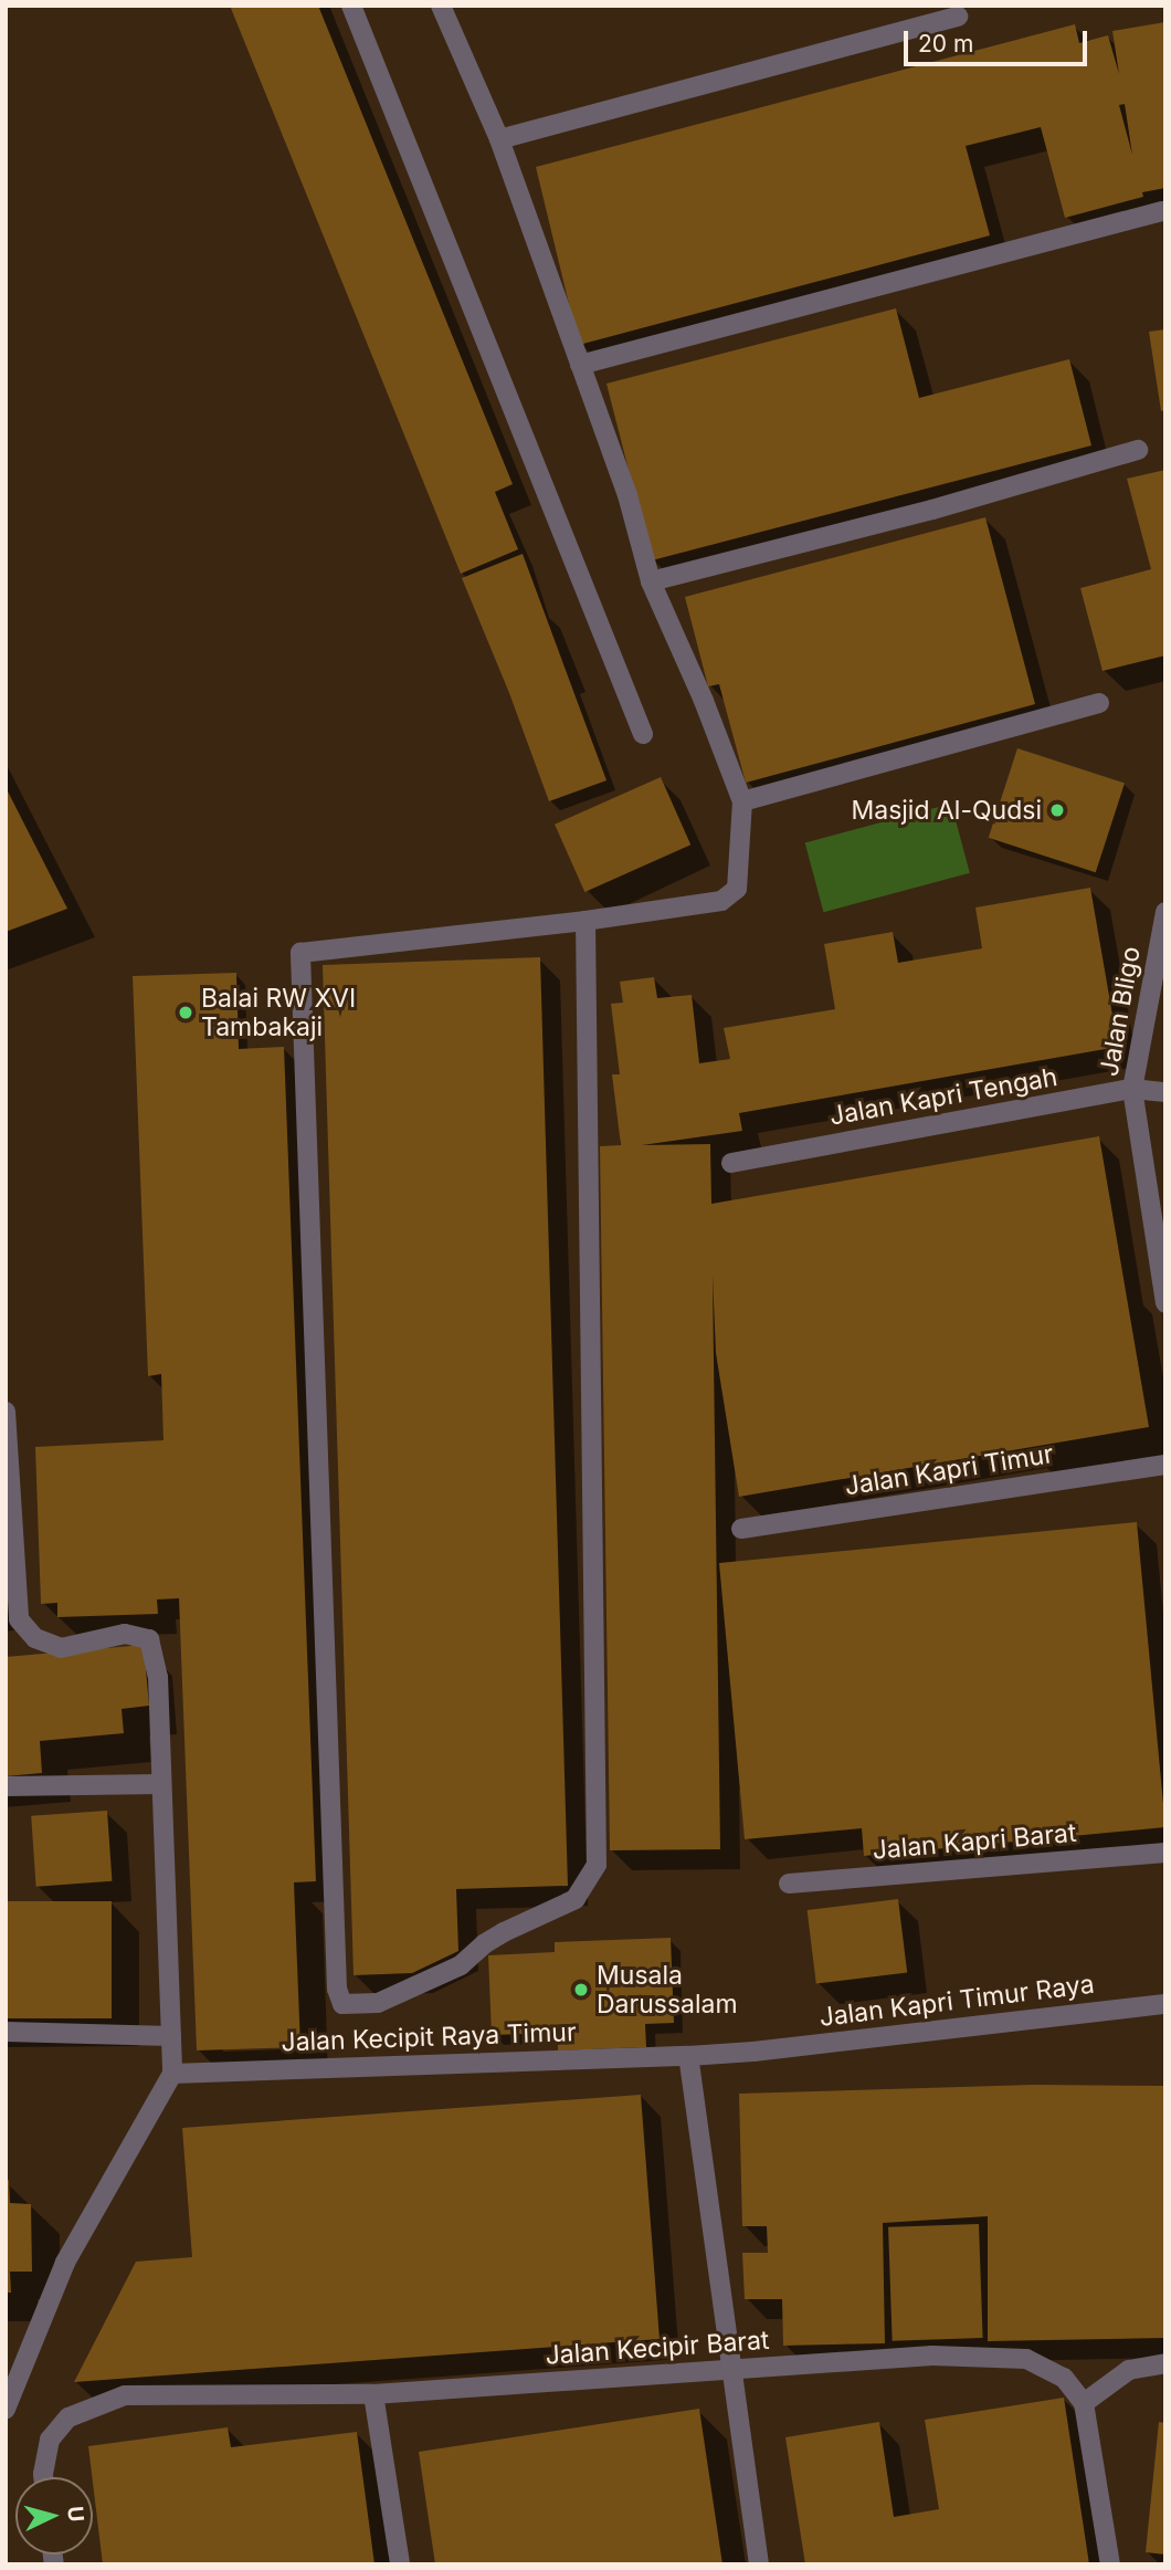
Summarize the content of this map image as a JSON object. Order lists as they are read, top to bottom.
{
  "streets": {
    "street": [
      "Jalan Bligo",
      "Jalan Kapri Tengah",
      "Jalan Kapri Timur",
      "Jalan Kapri Barat",
      "Jalan Kapri Timur Raya",
      "Jalan Kecipit Raya Timur",
      "Jalan Kecipir Barat"
    ]
  },
  "crossings": [
    ["Jalan Bligo", "Jalan Kapri Tengah"],
    ["Jalan Kapri Timur Raya", "Jalan Kecipit Raya Timur"]
  ],
  "places": ["Masjid Al-Qudsi", "Balai RW XVI Tambakaji", "Musala Darussalam"],
  "scale_bar": "20 m",
  "north": "right"
}
